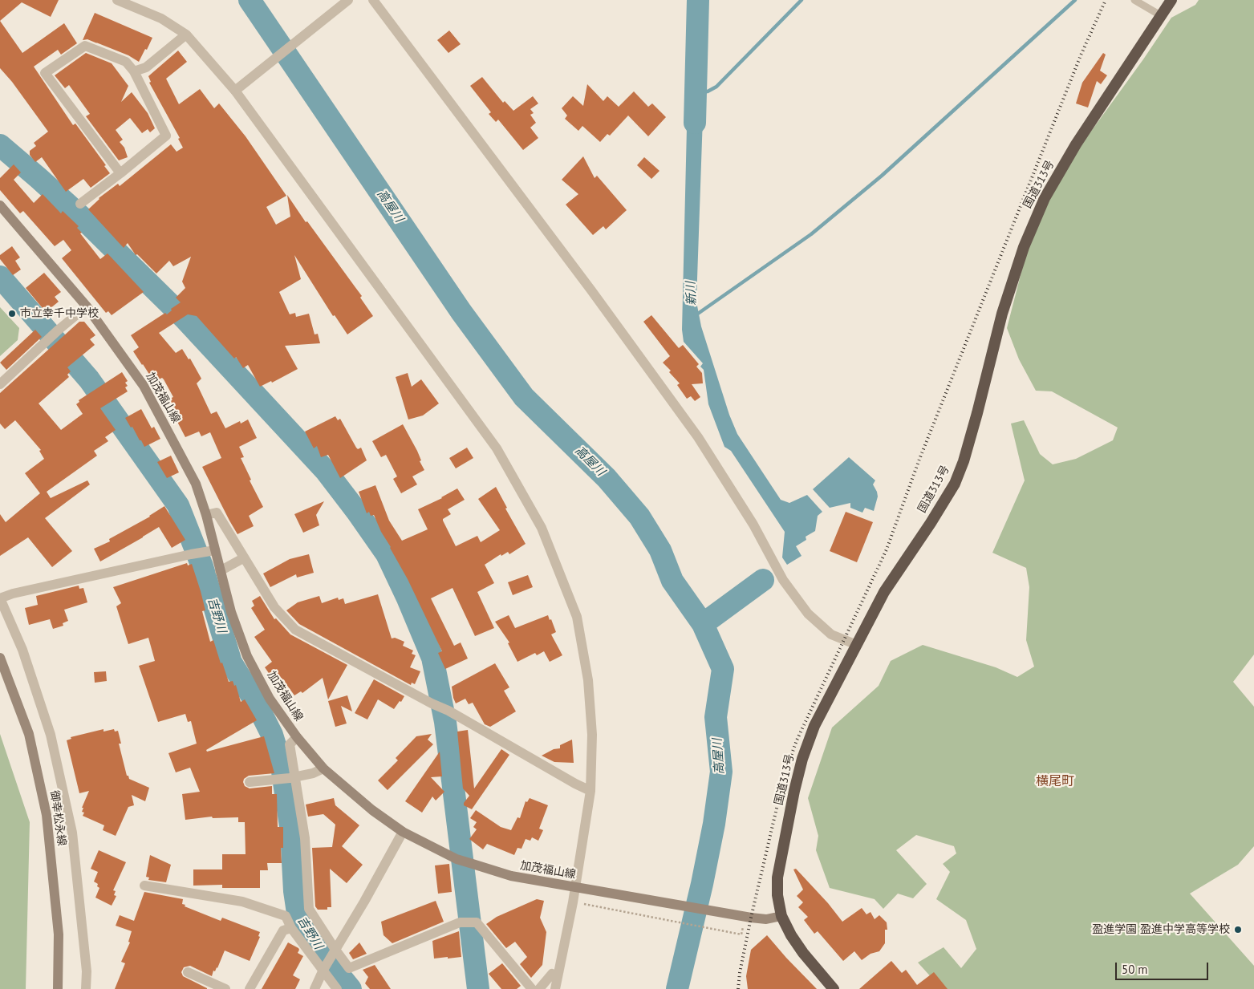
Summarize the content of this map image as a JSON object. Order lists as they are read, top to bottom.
{
  "streets": {
    "highway": ["国道313号"],
    "main road": ["加茂福山線", "御幸松永線"]
  },
  "crossings": [
    ["国道313号", "加茂福山線"]
  ],
  "districts": ["横尾町"],
  "water": ["高屋川", "新川", "吉野川"],
  "places": ["市立幸千中学校", "盈進学園 盈進中学高等学校"],
  "scale_bar": "50 m"
}
